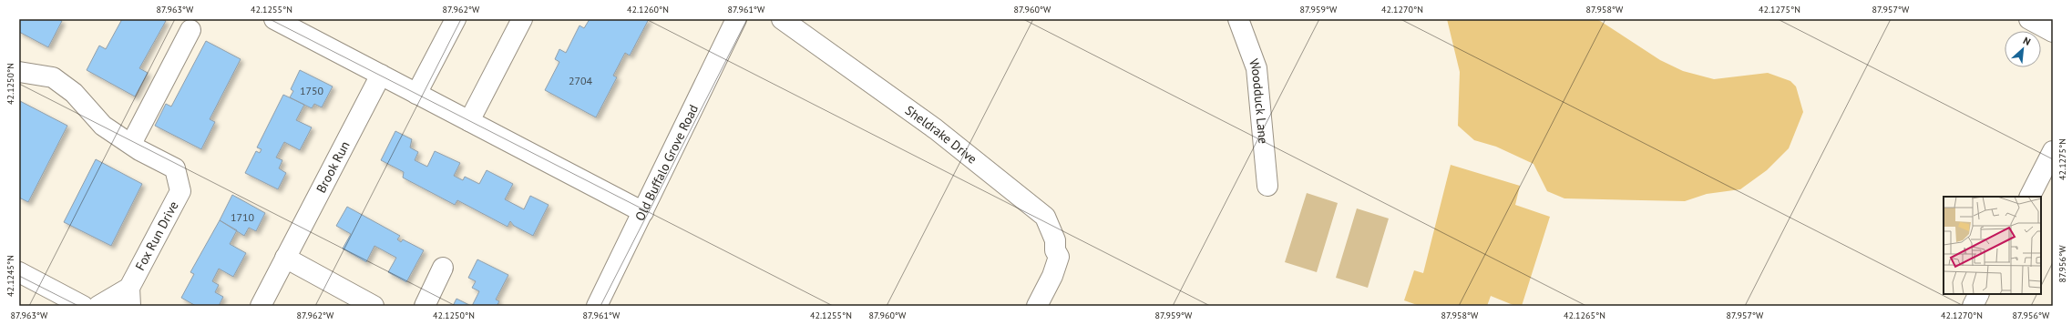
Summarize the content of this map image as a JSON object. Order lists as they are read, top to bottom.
{
  "streets": {
    "street": [
      "Woodduck Lane",
      "Sheldrake Drive",
      "Old Buffalo Grove Road",
      "Brook Run",
      "Fox Run Drive"
    ]
  },
  "house_numbers": ["2704", "1750", "1710"],
  "north": "top right",
  "coordinates": [
    "87.963°W",
    "42.1255°N",
    "87.962°W",
    "42.1260°N",
    "87.961°W",
    "87.960°W",
    "87.959°W",
    "42.1270°N",
    "87.958°W",
    "42.1275°N",
    "87.957°W",
    "42.1250°N",
    "87.956°W",
    "42.1245°N",
    "42.1265°N"
  ]
}
